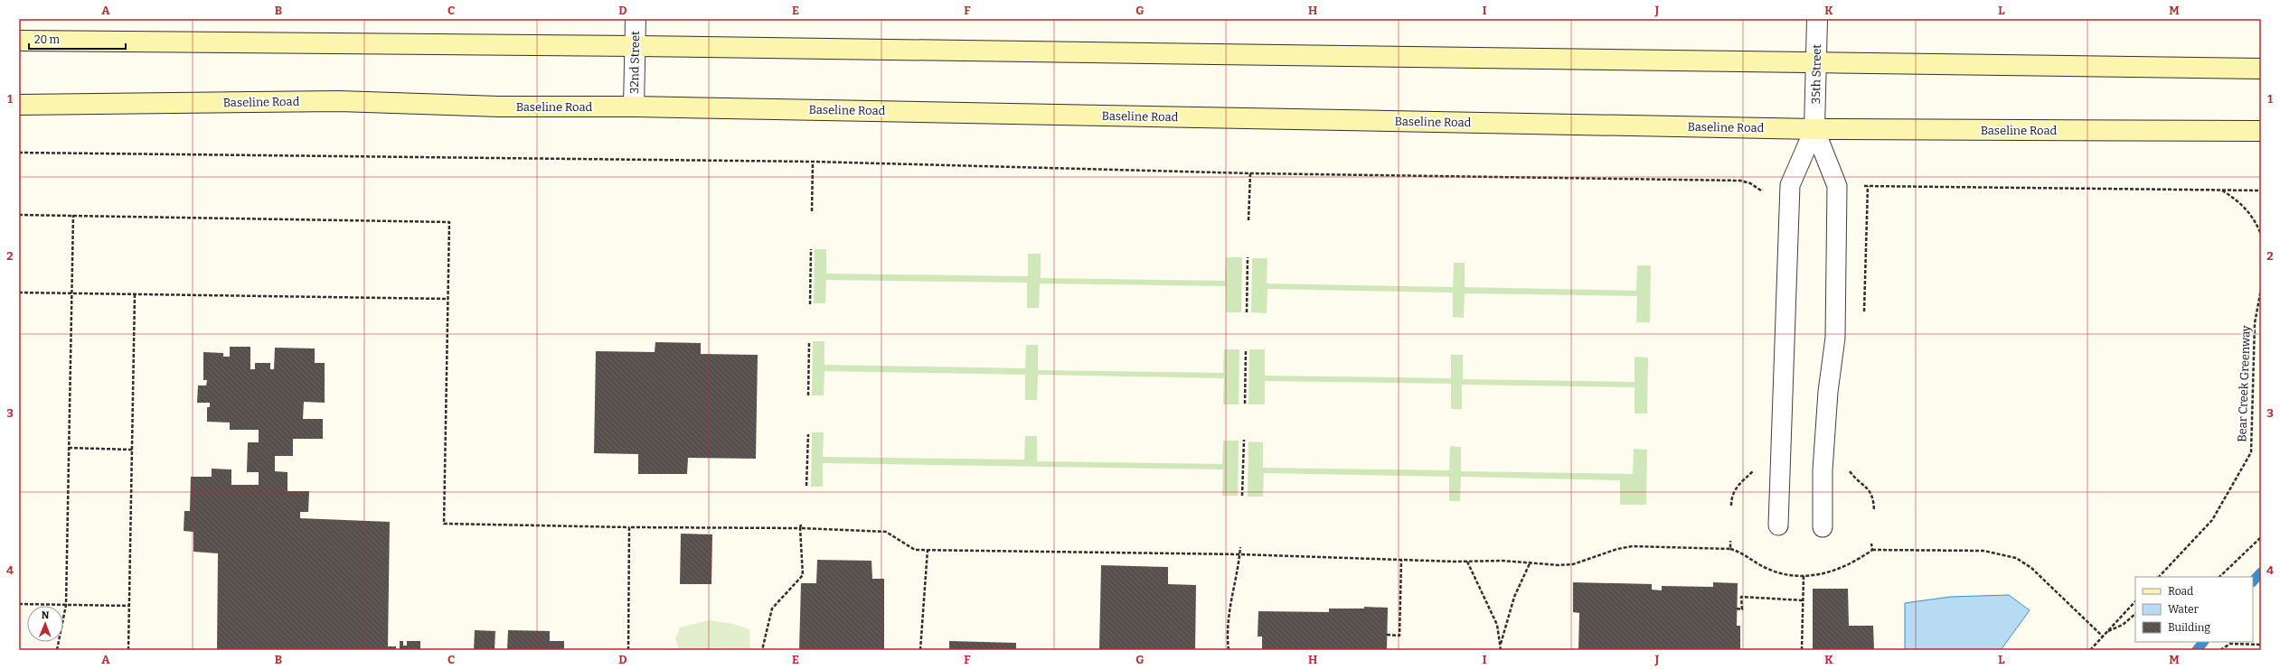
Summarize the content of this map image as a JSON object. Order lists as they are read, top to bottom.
{
  "streets": {
    "main road": ["Baseline Road"],
    "street": ["32nd Street", "35th Street"],
    "path": ["Bear Creek Greenway"]
  },
  "crossings": [
    ["32nd Street", "Baseline Road"],
    ["35th Street", "Baseline Road"]
  ],
  "legend": ["Road", "Water", "Building"],
  "scale_bar": "20 m",
  "north": "top",
  "grid": {
    "columns": [
      "A",
      "B",
      "C",
      "D",
      "E",
      "F",
      "G",
      "H",
      "I",
      "J",
      "K",
      "L",
      "M"
    ],
    "rows": [
      "1",
      "2",
      "3",
      "4"
    ]
  }
}
